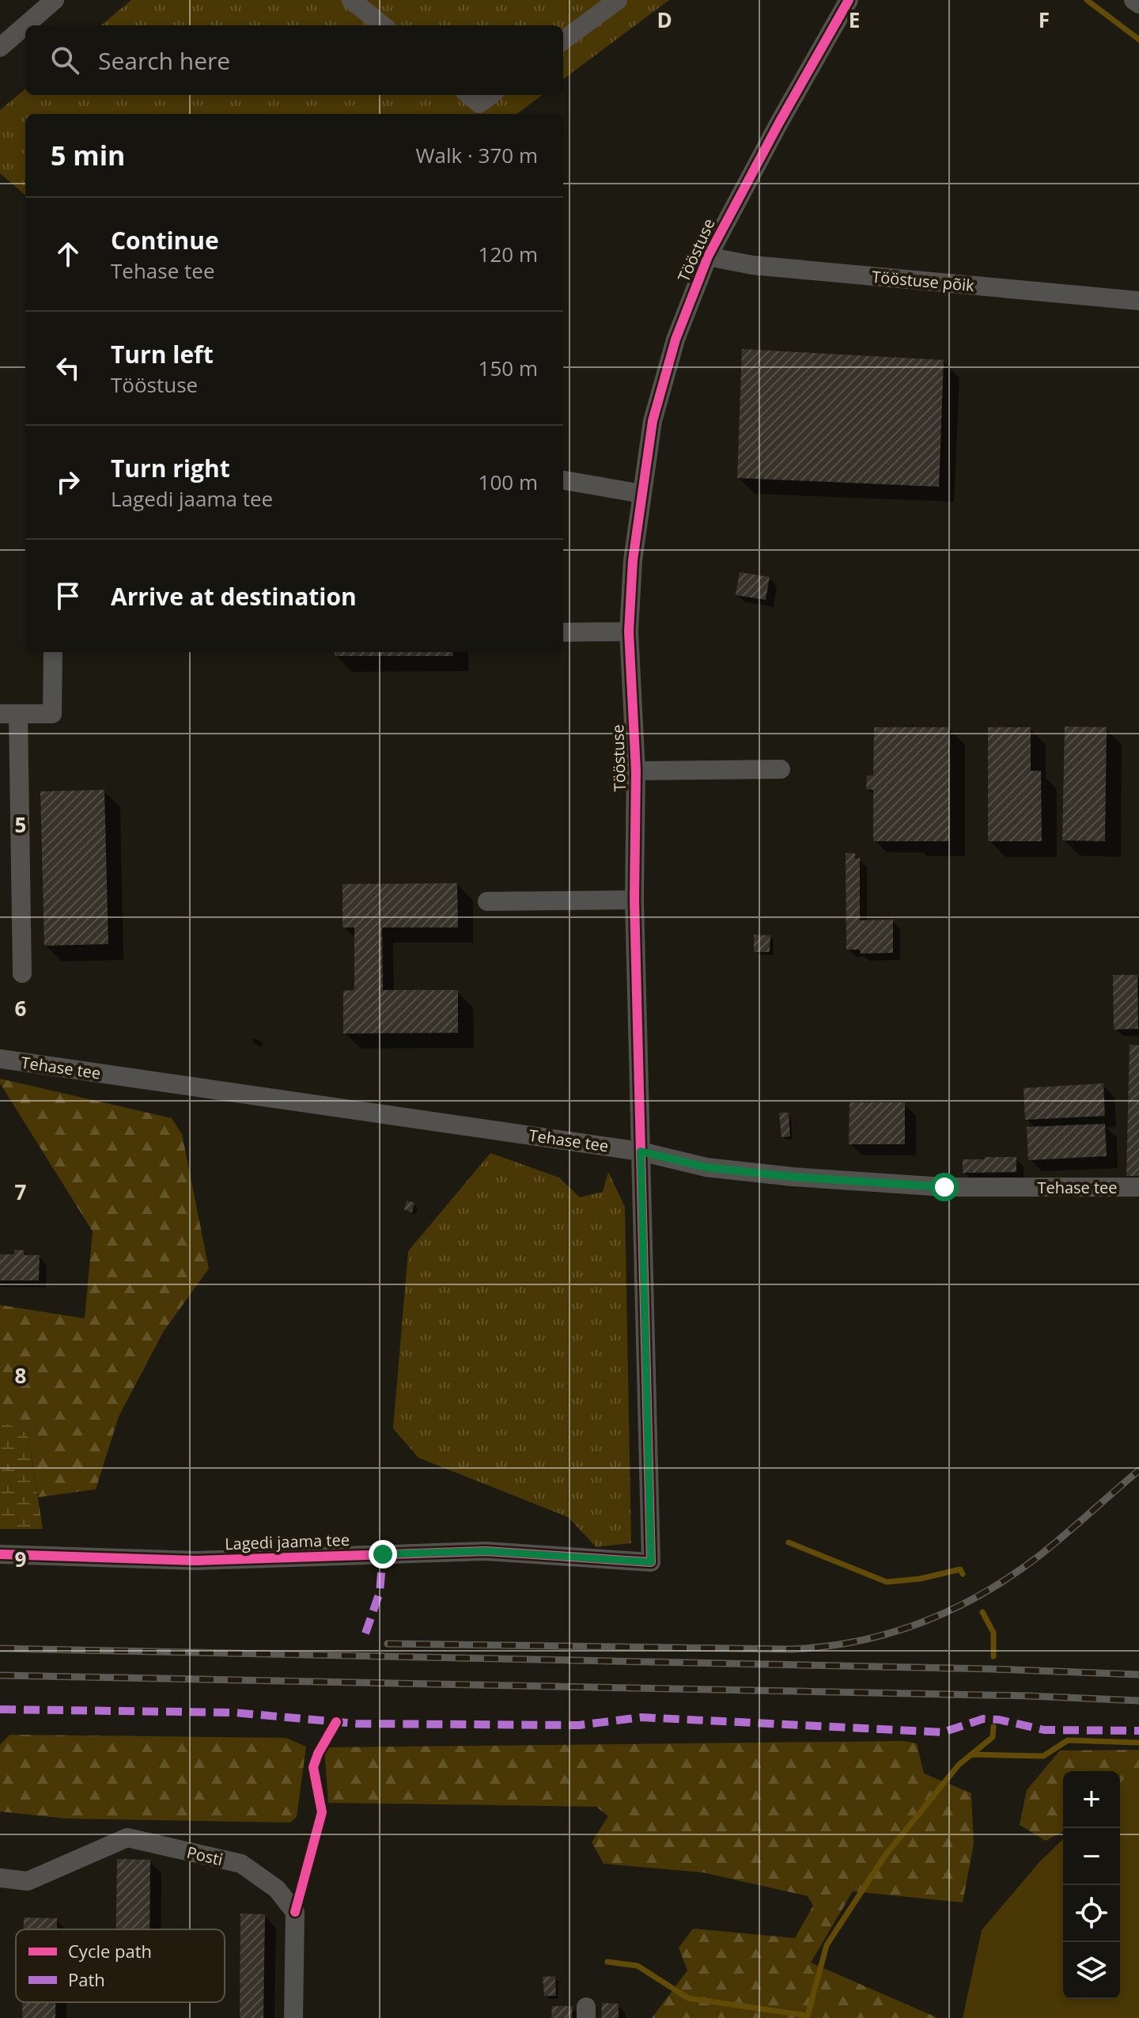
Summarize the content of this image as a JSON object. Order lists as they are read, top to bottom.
{
  "streets": {
    "street": [
      "Tööstuse",
      "Tööstuse põik",
      "Tehase tee",
      "Lagedi jaama tee",
      "Posti"
    ]
  },
  "crossings": [
    ["Tööstuse", "Tööstuse põik"],
    ["Tööstuse", "Tehase tee"],
    ["Tööstuse", "Lagedi jaama tee"]
  ],
  "legend": ["Cycle path", "Path"],
  "page": {
    "search": "Search here",
    "heading": ["5 min", "Walk · 370 m"],
    "list": [
      ["Continue", "Tehase tee", "120 m"],
      ["Turn left", "Tööstuse", "150 m"],
      ["Turn right", "Lagedi jaama tee", "100 m"],
      "Arrive at destination"
    ],
    "map_buttons": ["+", "−"]
  },
  "grid": {
    "columns": ["D", "E", "F"],
    "rows": [
      "5",
      "6",
      "7",
      "8",
      "9"
    ]
  }
}
